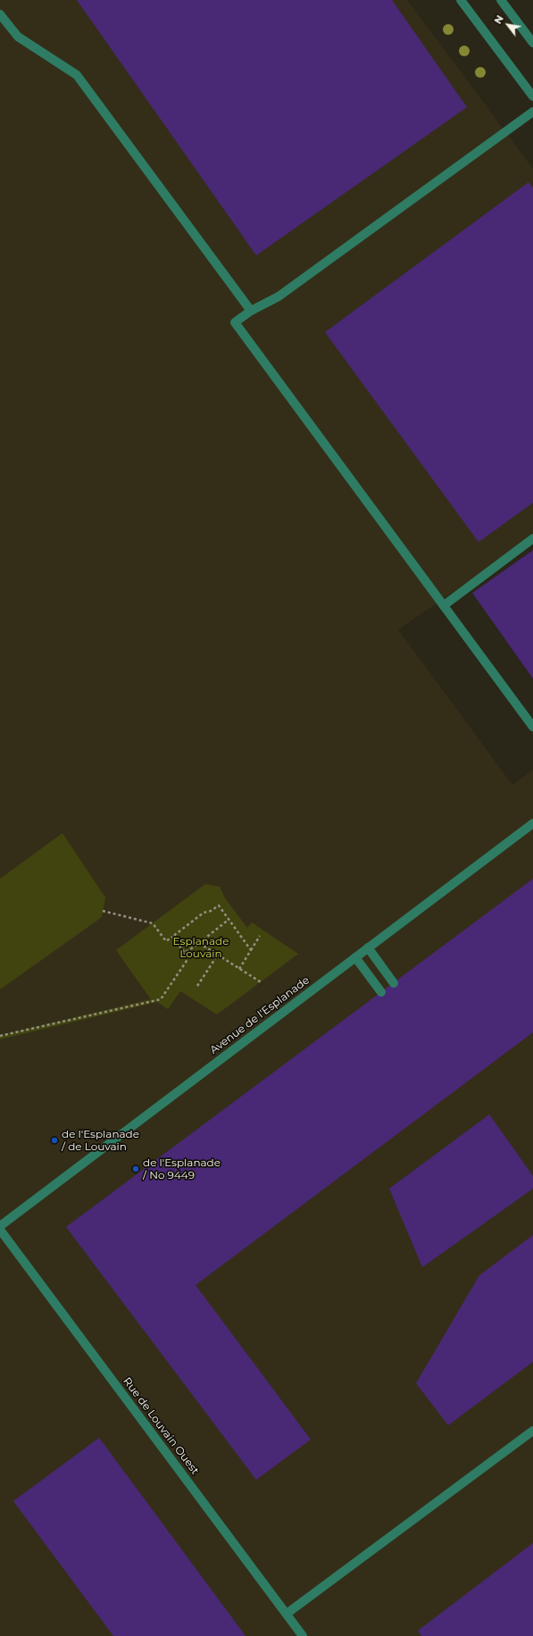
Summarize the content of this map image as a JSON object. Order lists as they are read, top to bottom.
{
  "streets": {
    "street": ["Avenue de l'Esplanade", "Rue de Louvain Ouest"]
  },
  "parks": ["Esplanade Louvain"],
  "places": ["de l'Esplanade / de Louvain", "de l'Esplanade / No 9449"],
  "north": "top left"
}
